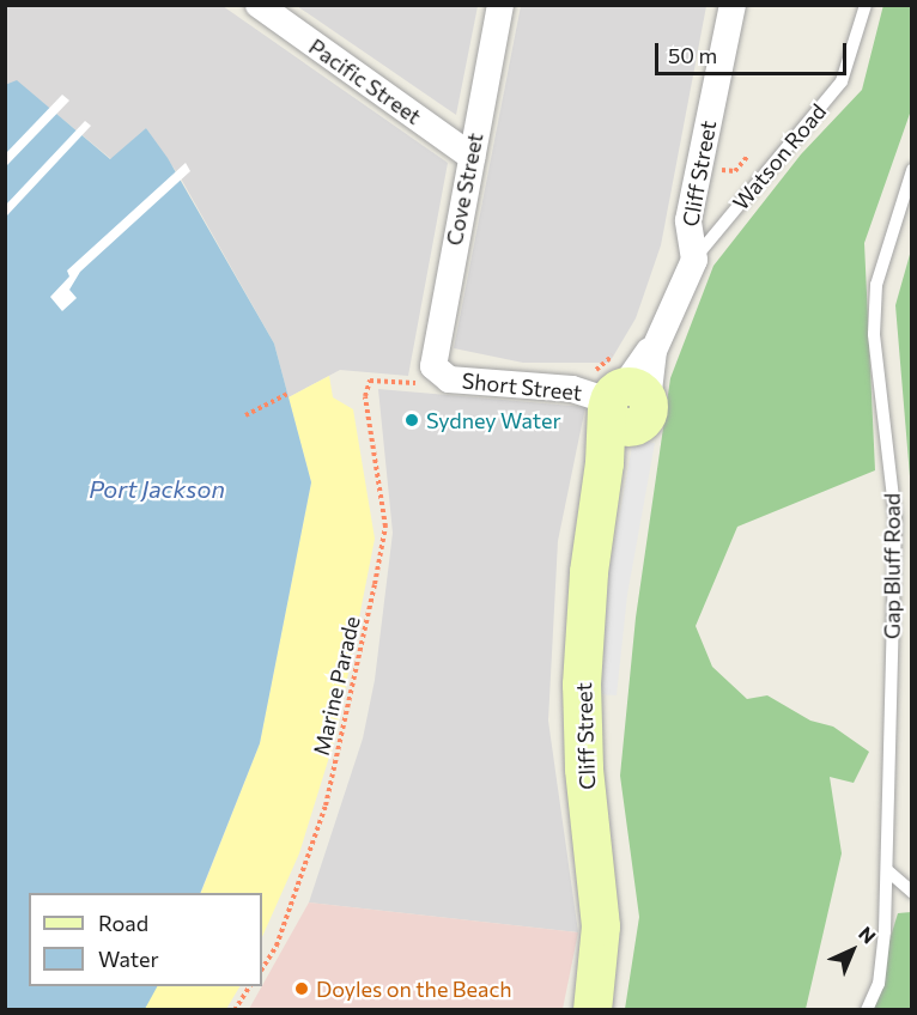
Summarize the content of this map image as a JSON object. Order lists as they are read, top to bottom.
{
  "streets": {
    "street": [
      "Pacific Street",
      "Cliff Street",
      "Cove Street",
      "Short Street"
    ],
    "lane": ["Watson Road", "Gap Bluff Road"],
    "path": ["Marine Parade"]
  },
  "crossings": [
    ["Pacific Street", "Cove Street"],
    ["Watson Road", "Cliff Street"],
    ["Cliff Street", "Short Street"],
    ["Cove Street", "Short Street"]
  ],
  "water": ["Port Jackson"],
  "places": ["Sydney Water", "Doyles on the Beach"],
  "legend": ["Road", "Water"],
  "scale_bar": "50 m",
  "north": "top right"
}
